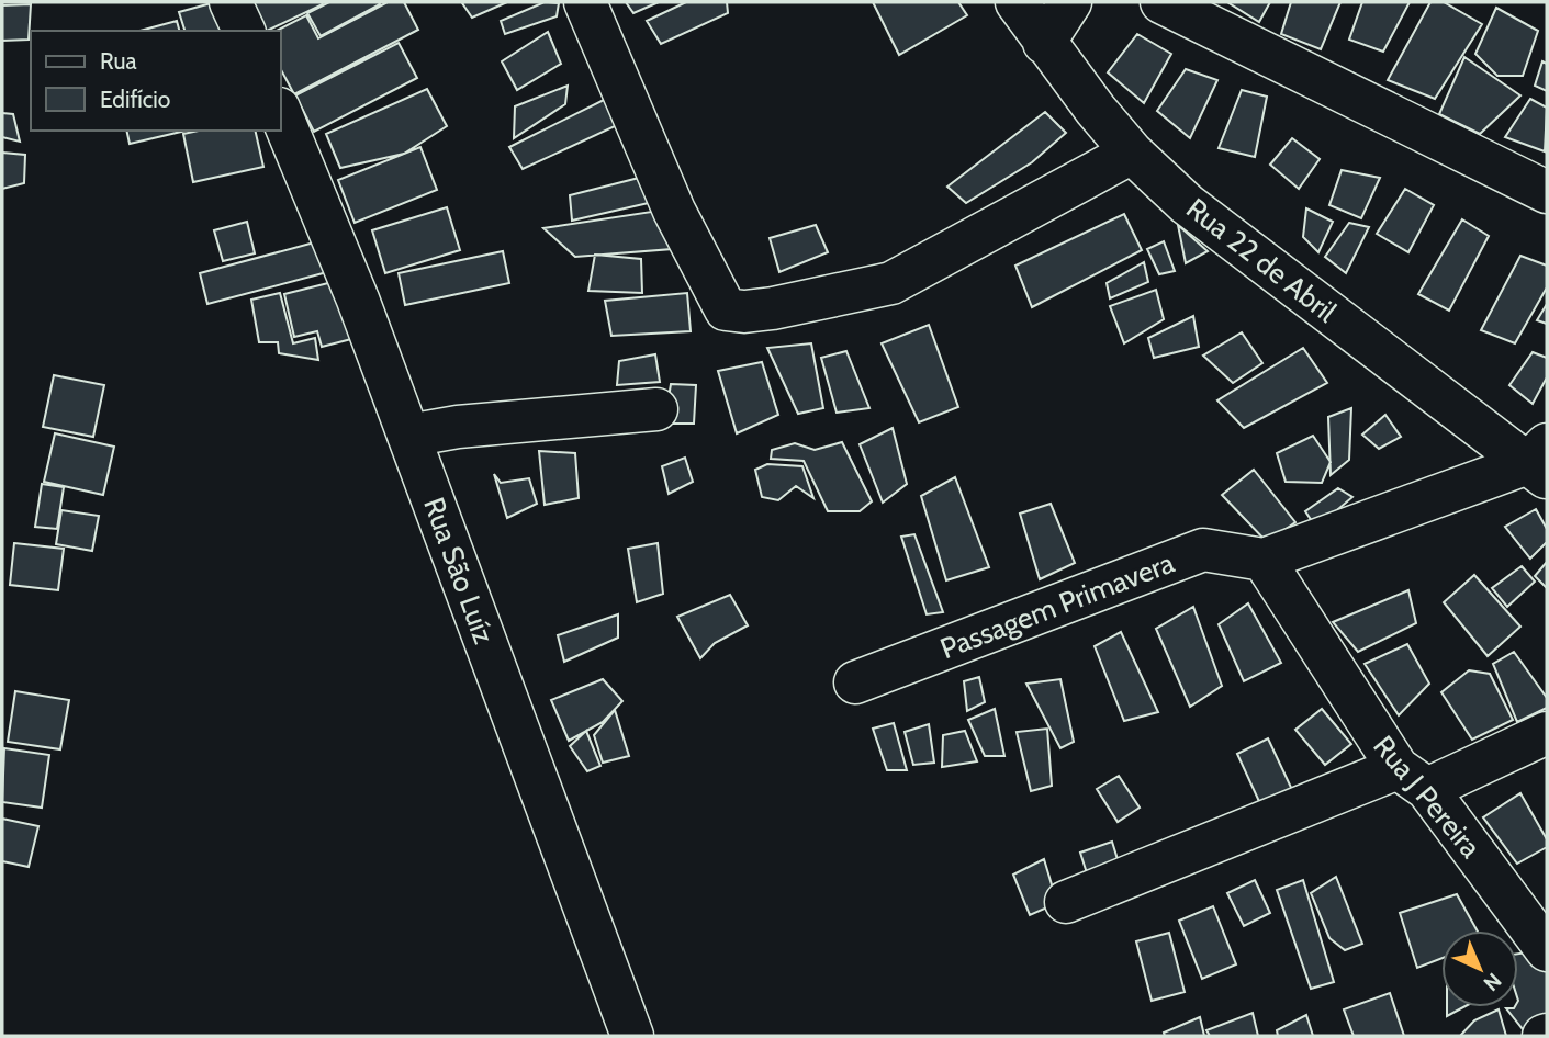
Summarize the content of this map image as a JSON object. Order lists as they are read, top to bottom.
{
  "streets": {
    "street": [
      "Rua 22 de Abril",
      "Rua São Luíz",
      "Passagem Primavera",
      "Rua J Pereira"
    ]
  },
  "crossings": [
    ["Passagem Primavera", "Rua J Pereira"]
  ],
  "legend": ["Rua", "Edifício"],
  "north": "bottom right"
}
